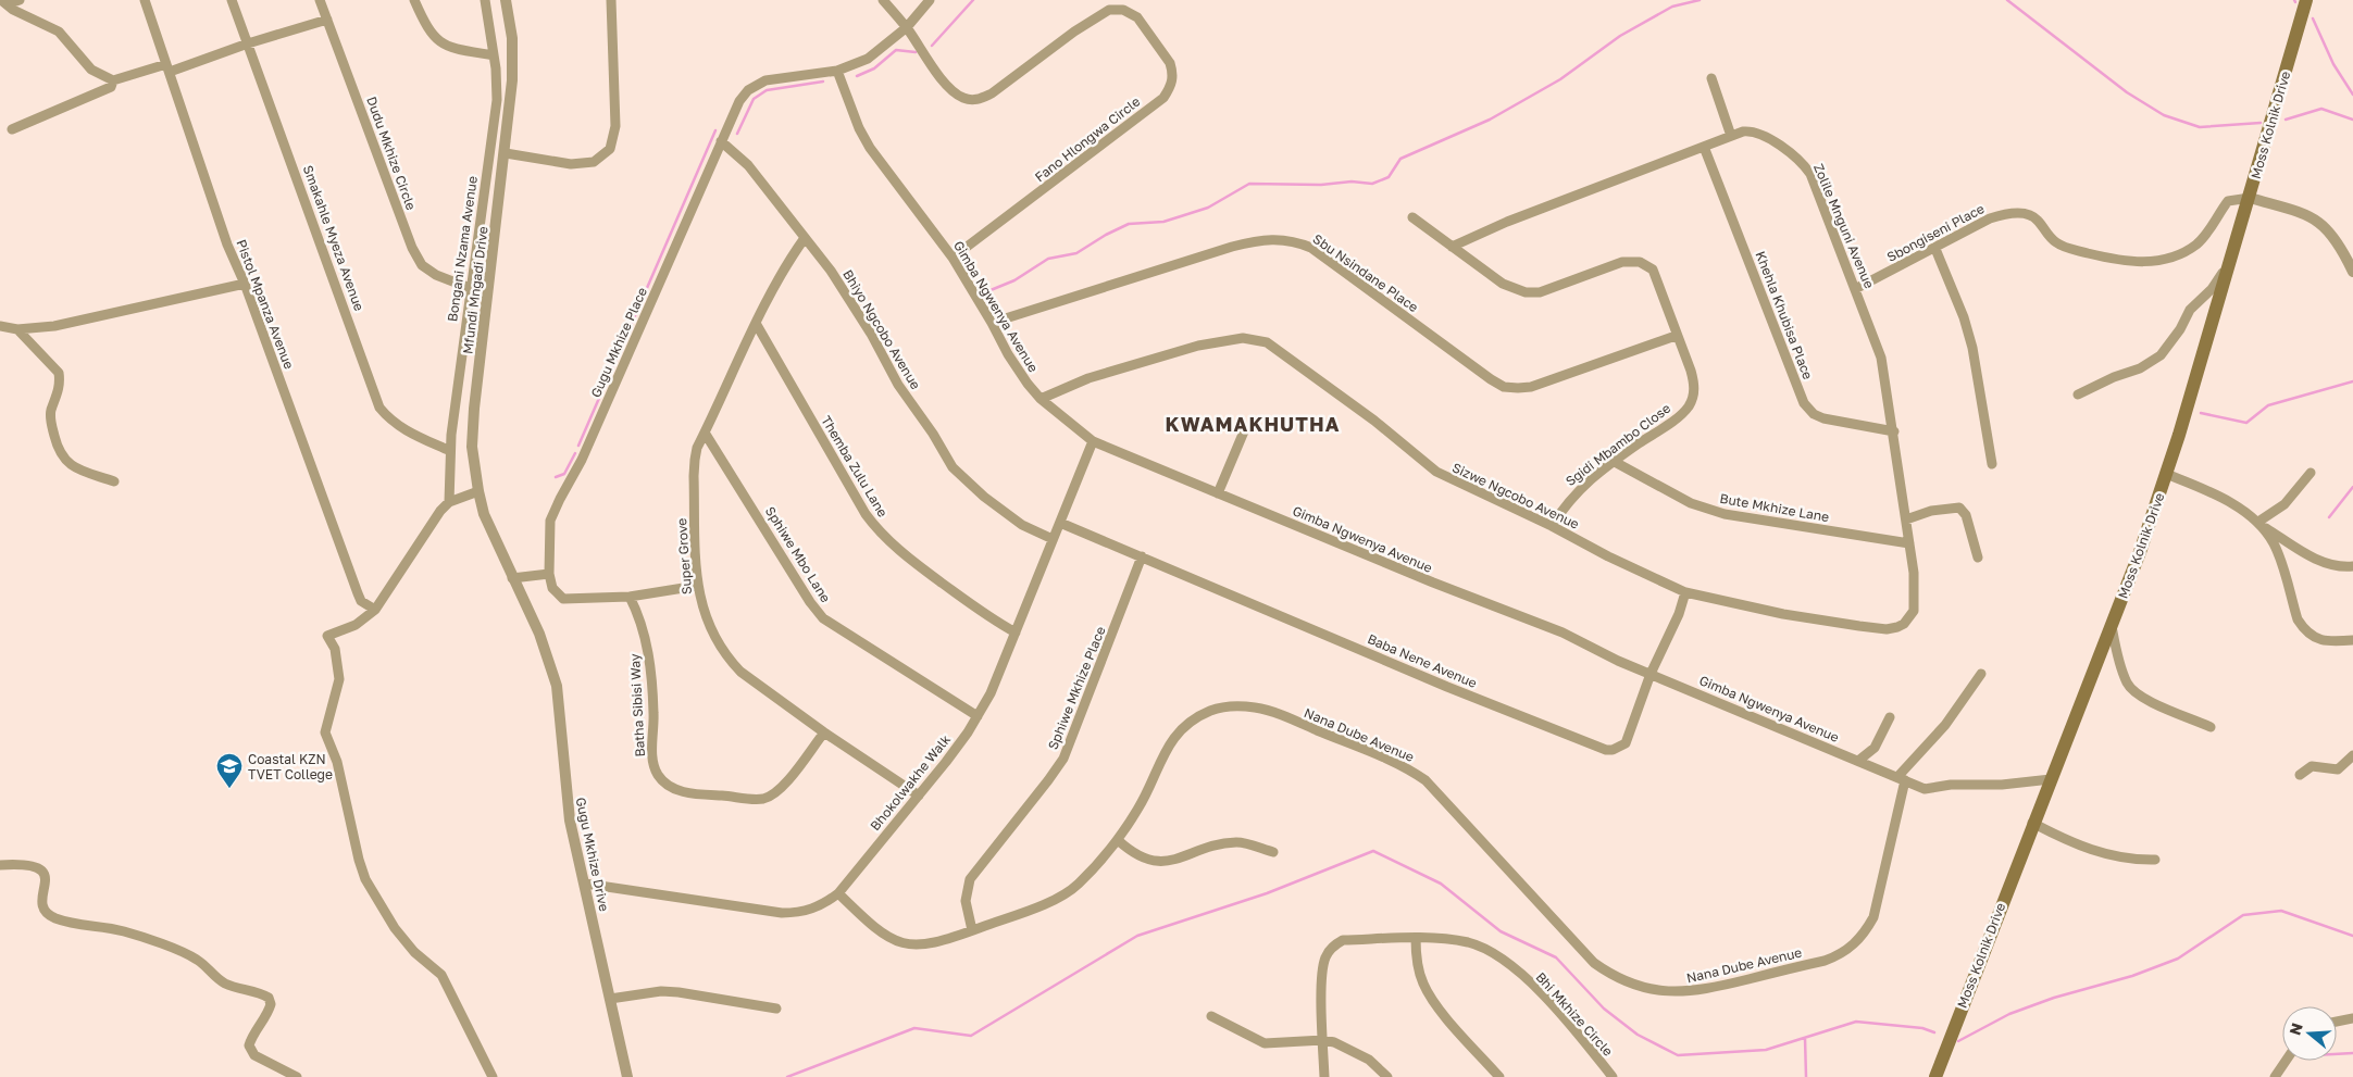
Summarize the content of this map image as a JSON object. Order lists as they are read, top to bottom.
{
  "streets": {
    "main road": ["Moss Kolnik Drive"],
    "street": [
      "Fano Hlongwa Circle",
      "Dudu Mkhize Circle",
      "Zolile Mnguni Avenue",
      "Sbongiseni Place",
      "Smakahle Myeza Avenue",
      "Bongani Nzama Avenue",
      "Sbu Nsindane Place",
      "Mfundi Mngadi Drive",
      "Pistol Mpanza Avenue",
      "Gimba Ngwenya Avenue",
      "Khehla Khubisa Place",
      "Bhiyo Ngcobo Avenue",
      "Gugu Mkhize Place",
      "Sgidi Mbambo Close",
      "Themba Zulu Lane",
      "Sizwe Ngcobo Avenue",
      "Bute Mkhize Lane",
      "Sphiwe Mbo Lane",
      "Super Grove",
      "Baba Nene Avenue",
      "Sphiwe Mkhize Place",
      "Batha Sibisi Way",
      "Nana Dube Avenue",
      "Bhokolwakhe Walk",
      "Gugu Mkhize Drive",
      "Bhi Mkhize Circle"
    ]
  },
  "crossings": [
    ["Moss Kolnik Drive", "Sbongiseni Place"],
    ["Moss Kolnik Drive", "Gimba Ngwenya Avenue"],
    ["Fano Hlongwa Circle", "Gimba Ngwenya Avenue"],
    ["Dudu Mkhize Circle", "Bongani Nzama Avenue"],
    ["Zolile Mnguni Avenue", "Sbongiseni Place"],
    ["Zolile Mnguni Avenue", "Khehla Khubisa Place"],
    ["Zolile Mnguni Avenue", "Sgidi Mbambo Close"],
    ["Zolile Mnguni Avenue", "Sizwe Ngcobo Avenue"],
    ["Zolile Mnguni Avenue", "Bute Mkhize Lane"],
    ["Smakahle Myeza Avenue", "Bongani Nzama Avenue"],
    ["Sbu Nsindane Place", "Gimba Ngwenya Avenue"],
    ["Sbu Nsindane Place", "Sgidi Mbambo Close"],
    ["Mfundi Mngadi Drive", "Gugu Mkhize Drive"],
    ["Gimba Ngwenya Avenue", "Gugu Mkhize Place"],
    ["Gimba Ngwenya Avenue", "Sizwe Ngcobo Avenue"],
    ["Gimba Ngwenya Avenue", "Baba Nene Avenue"],
    ["Gimba Ngwenya Avenue", "Nana Dube Avenue"],
    ["Gimba Ngwenya Avenue", "Bhokolwakhe Walk"],
    ["Bhiyo Ngcobo Avenue", "Gugu Mkhize Place"],
    ["Bhiyo Ngcobo Avenue", "Super Grove"],
    ["Bhiyo Ngcobo Avenue", "Bhokolwakhe Walk"],
    ["Gugu Mkhize Place", "Batha Sibisi Way"],
    ["Sgidi Mbambo Close", "Sizwe Ngcobo Avenue"],
    ["Sgidi Mbambo Close", "Bute Mkhize Lane"],
    ["Themba Zulu Lane", "Super Grove"],
    ["Themba Zulu Lane", "Bhokolwakhe Walk"],
    ["Sizwe Ngcobo Avenue", "Baba Nene Avenue"],
    ["Sphiwe Mbo Lane", "Super Grove"],
    ["Sphiwe Mbo Lane", "Bhokolwakhe Walk"],
    ["Super Grove", "Batha Sibisi Way"],
    ["Super Grove", "Bhokolwakhe Walk"],
    ["Baba Nene Avenue", "Sphiwe Mkhize Place"],
    ["Baba Nene Avenue", "Bhokolwakhe Walk"],
    ["Sphiwe Mkhize Place", "Nana Dube Avenue"],
    ["Nana Dube Avenue", "Bhokolwakhe Walk"],
    ["Bhokolwakhe Walk", "Gugu Mkhize Drive"]
  ],
  "districts": ["KWAMAKHUTHA"],
  "places": {
    "school or university": ["Coastal KZN TVET College"]
  },
  "north": "left"
}
